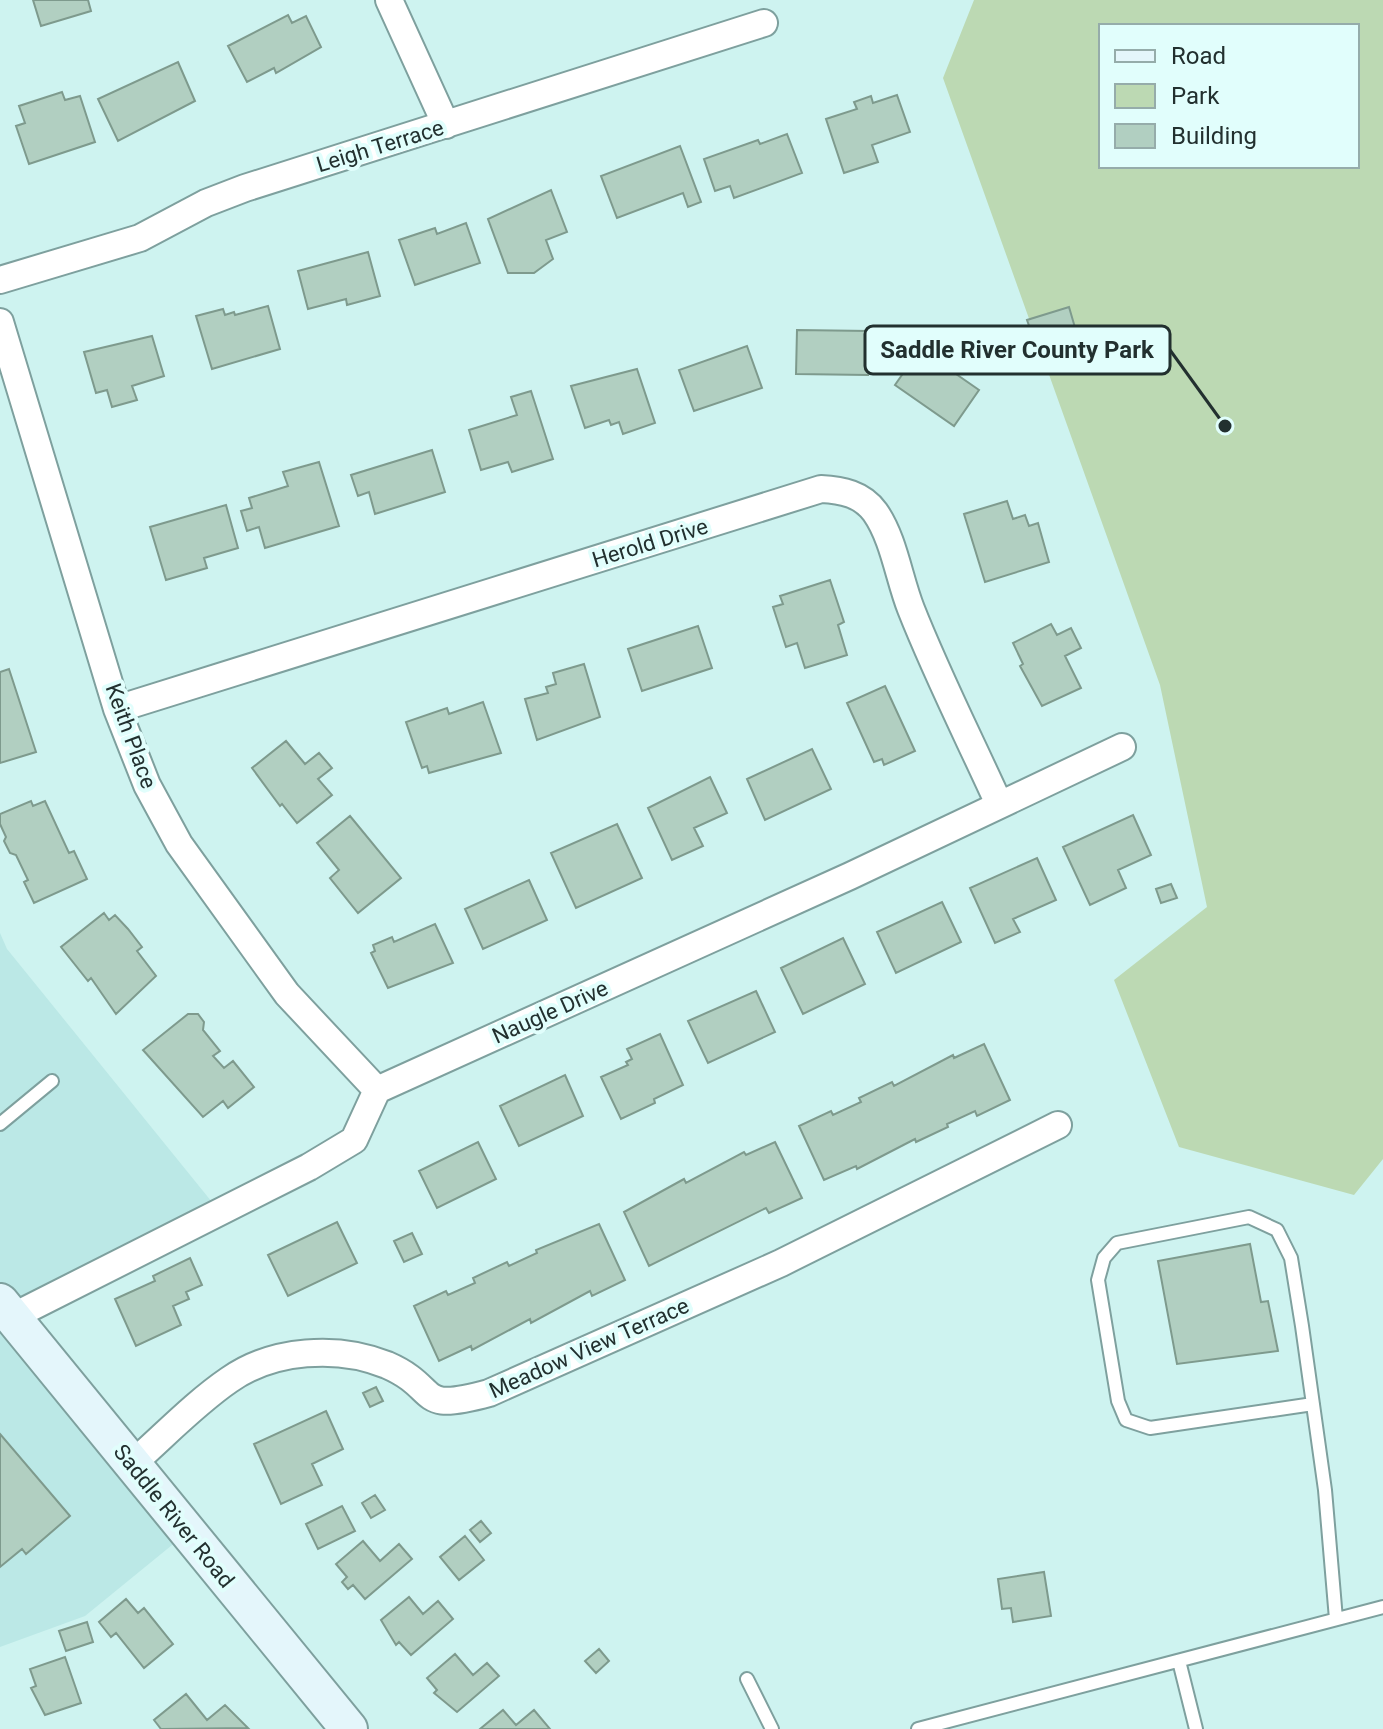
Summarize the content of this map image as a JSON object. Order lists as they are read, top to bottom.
{
  "streets": {
    "main road": ["Saddle River Road"],
    "street": [
      "Leigh Terrace",
      "Herold Drive",
      "Keith Place",
      "Naugle Drive",
      "Meadow View Terrace"
    ]
  },
  "crossings": [
    ["Herold Drive", "Keith Place"],
    ["Herold Drive", "Naugle Drive"],
    ["Keith Place", "Naugle Drive"],
    ["Meadow View Terrace", "Saddle River Road"]
  ],
  "places": ["Saddle River County Park"],
  "legend": ["Road", "Park", "Building"]
}
